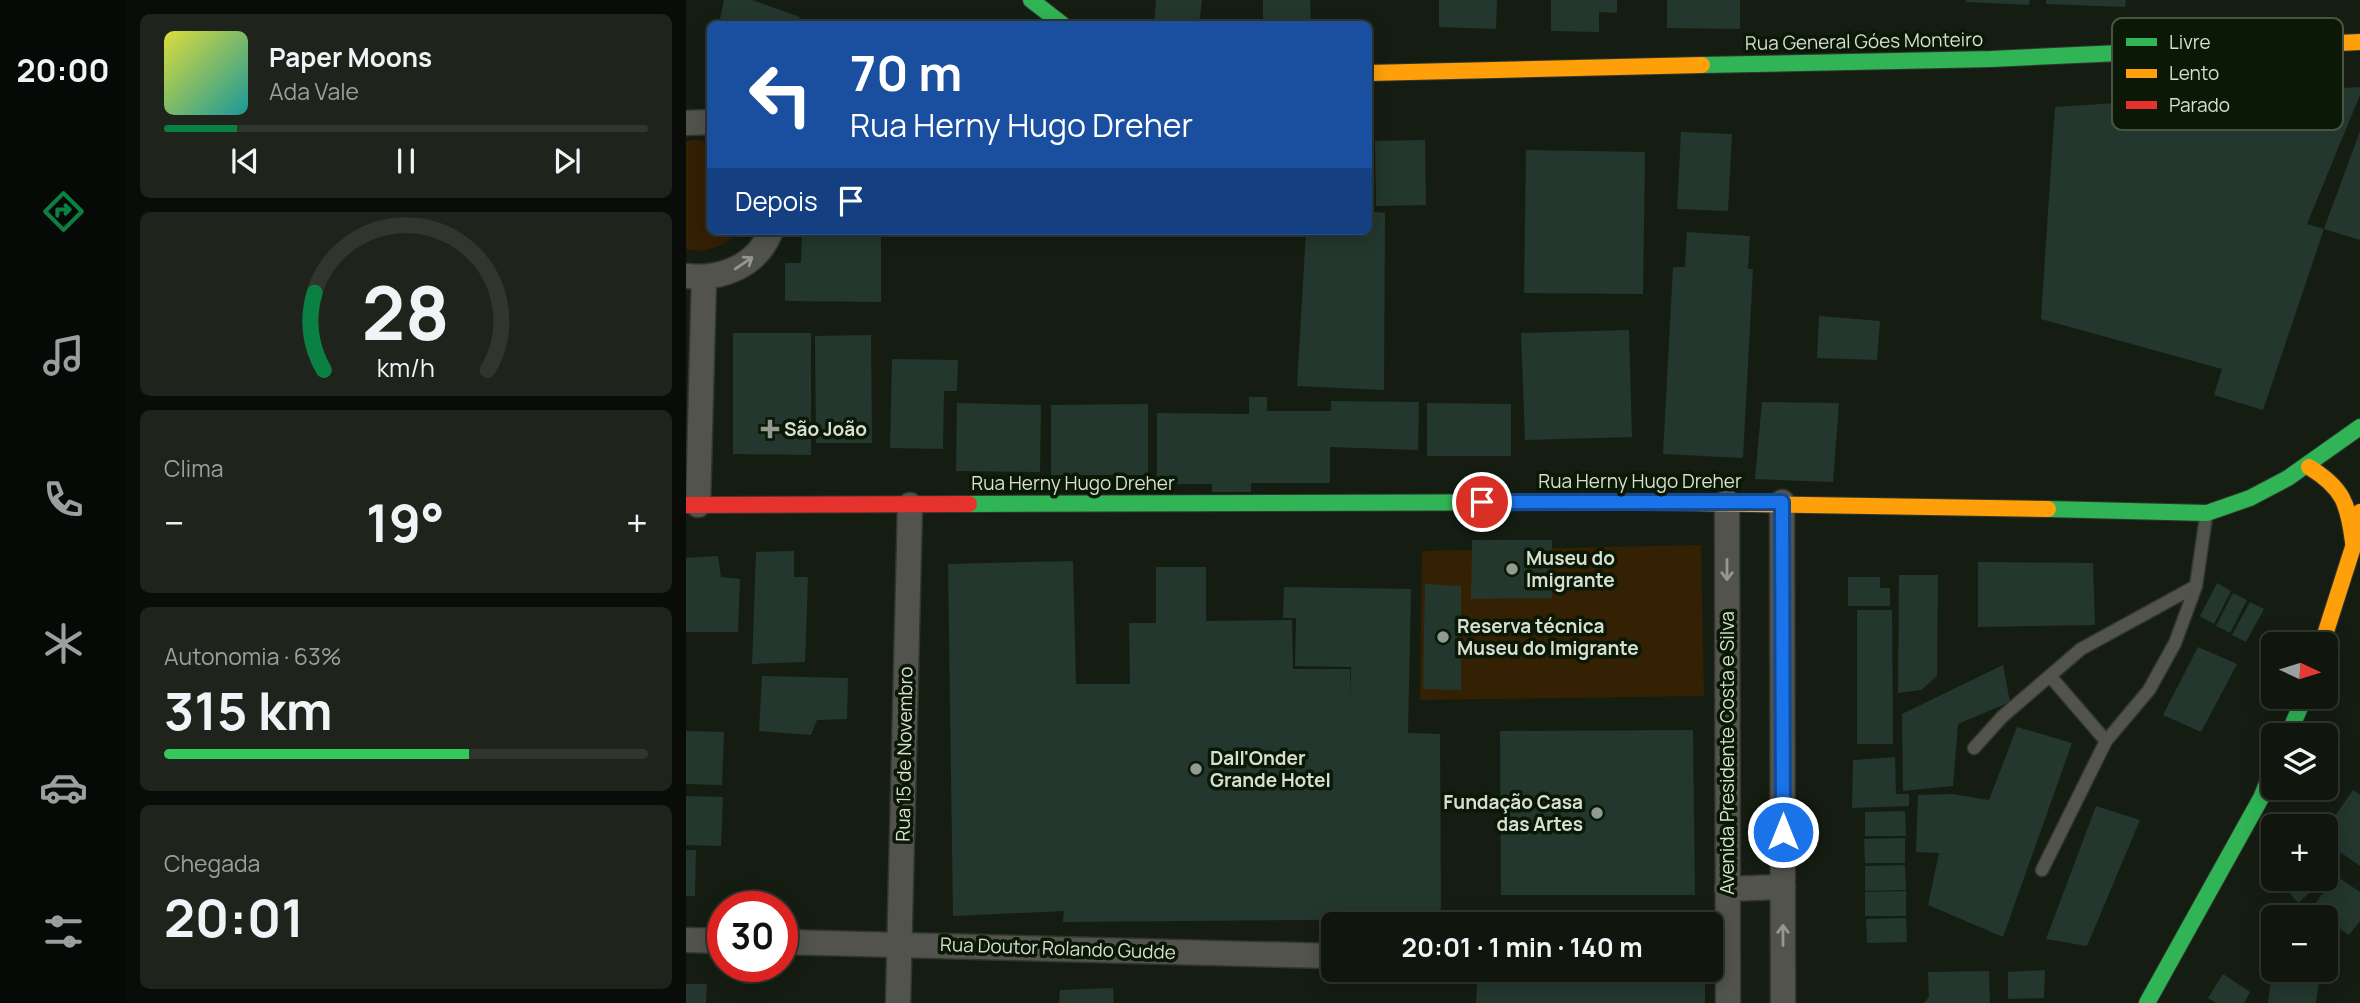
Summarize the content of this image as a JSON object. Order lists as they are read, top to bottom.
{
  "streets": {
    "main road": ["Rua General Góes Monteiro", "Rua Herny Hugo Dreher"],
    "street": ["Avenida Presidente Costa e Silva", "Rua 15 de Novembro", "Rua Doutor Rolando Gudde"]
  },
  "crossings": [
    ["Rua Herny Hugo Dreher", "Avenida Presidente Costa e Silva"],
    ["Rua Herny Hugo Dreher", "Rua 15 de Novembro"],
    ["Rua 15 de Novembro", "Rua Doutor Rolando Gudde"]
  ],
  "places": {
    "health": ["São João"],
    "other": [
      "Museu do Imigrante",
      "Reserva técnica Museu do Imigrante",
      "Dall'Onder Grande Hotel",
      "Fundação Casa das Artes"
    ]
  },
  "legend": ["Livre", "Lento", "Parado"],
  "north": "right",
  "page": {
    "tabs": "20:00",
    "turn": ["70 m", "Rua Herny Hugo Dreher"],
    "song": ["Paper Moons", "Ada Vale"],
    "then": "Depois",
    "tile": [
      "Clima",
      ["Autonomia · 63%", "315 km"],
      ["Chegada", "20:01"]
    ],
    "heat": ["−", "19°", "+"],
    "map_buttons": ["+", "−"],
    "limit": "30",
    "trip": "20:01 · 1 min · 140 m",
    "gauge": ["28", "km/h"]
  }
}
